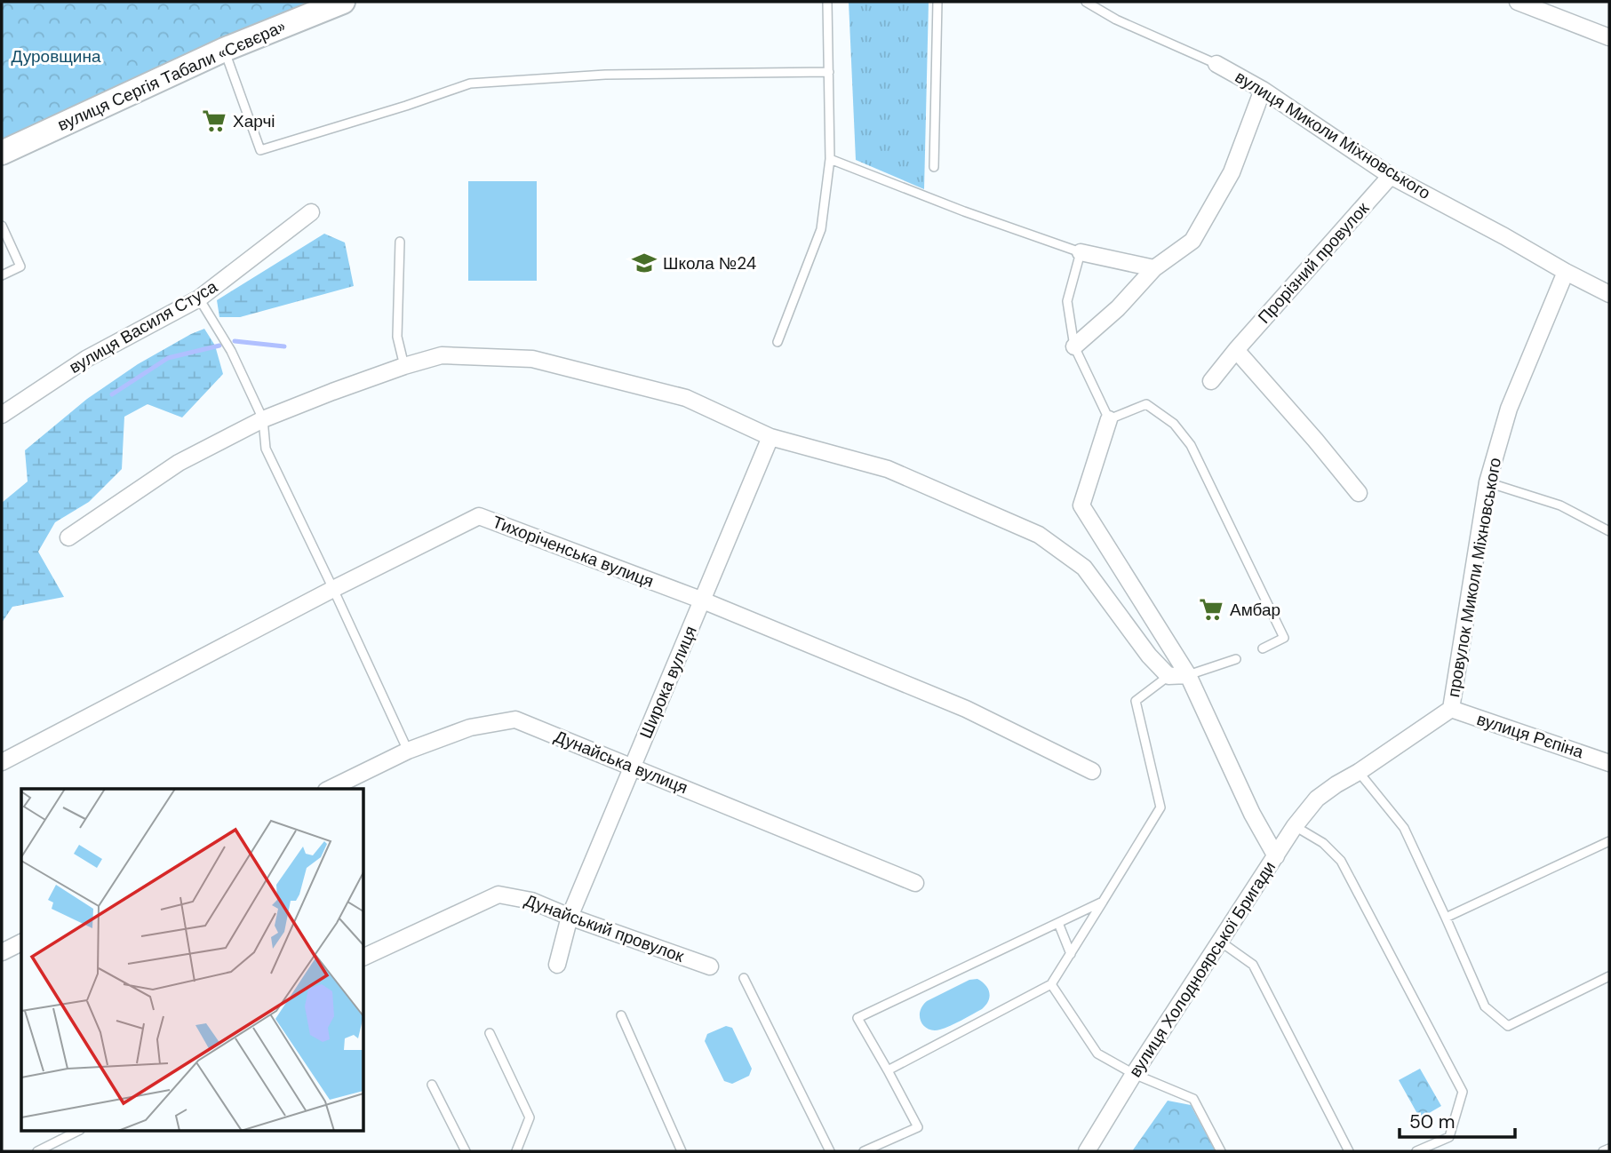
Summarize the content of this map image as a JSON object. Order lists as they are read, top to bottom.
{
  "streets": {
    "main road": ["вулиця Сергія Табали «Сєвєра»"],
    "street": [
      "вулиця Миколи Міхновського",
      "Прорізний провулок",
      "вулиця Василя Стуса",
      "Тихоріченська вулиця",
      "провулок Миколи Міхновського",
      "Широка вулиця",
      "вулиця Рєпіна",
      "Дунайська вулиця",
      "Дунайський провулок",
      "вулиця Холодноярської Бригади"
    ]
  },
  "crossings": [
    ["вулиця Миколи Міхновського", "Прорізний провулок"],
    ["вулиця Миколи Міхновського", "провулок Миколи Міхновського"],
    ["Тихоріченська вулиця", "Широка вулиця"],
    ["провулок Миколи Міхновського", "вулиця Рєпіна"],
    ["Широка вулиця", "Дунайська вулиця"],
    ["Широка вулиця", "Дунайський провулок"]
  ],
  "parks": ["Дуровщина"],
  "places": {
    "supermarket": ["Харчі", "Амбар"],
    "school or university": ["Школа №24"]
  },
  "scale_bar": "50 m"
}
